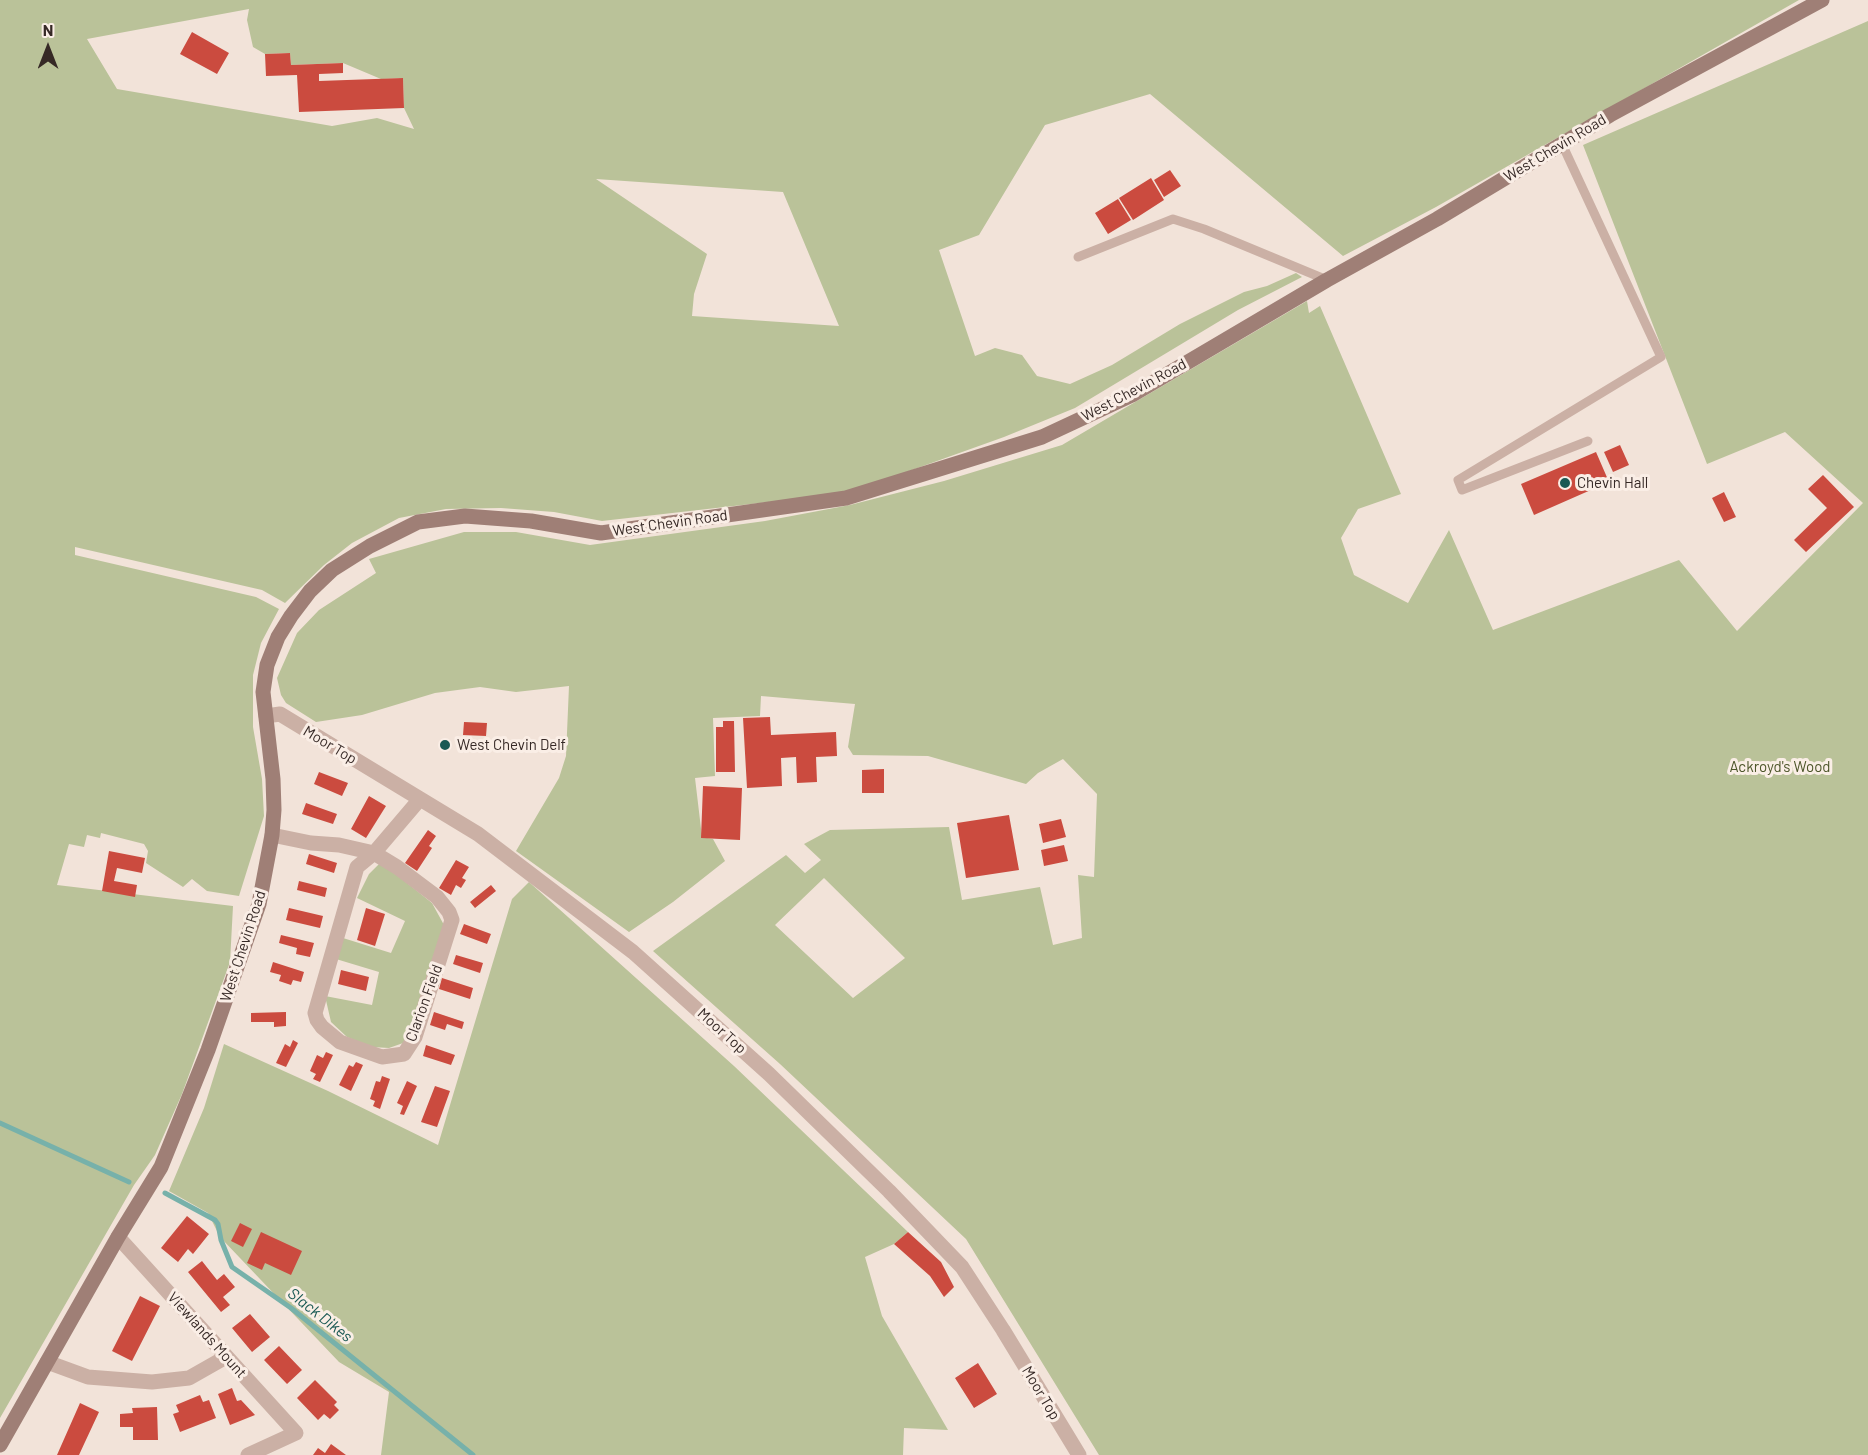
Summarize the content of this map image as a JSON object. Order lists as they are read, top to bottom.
{
  "streets": {
    "street": [
      "West Chevin Road",
      "Moor Top",
      "Clarion Field",
      "Viewlands Mount"
    ]
  },
  "crossings": [
    ["West Chevin Road", "Moor Top"],
    ["West Chevin Road", "Clarion Field"],
    ["West Chevin Road", "Viewlands Mount"]
  ],
  "water": ["Slack Dikes"],
  "parks": ["Ackroyd's Wood"],
  "places": ["Chevin Hall", "West Chevin Delf"],
  "north": "top"
}
